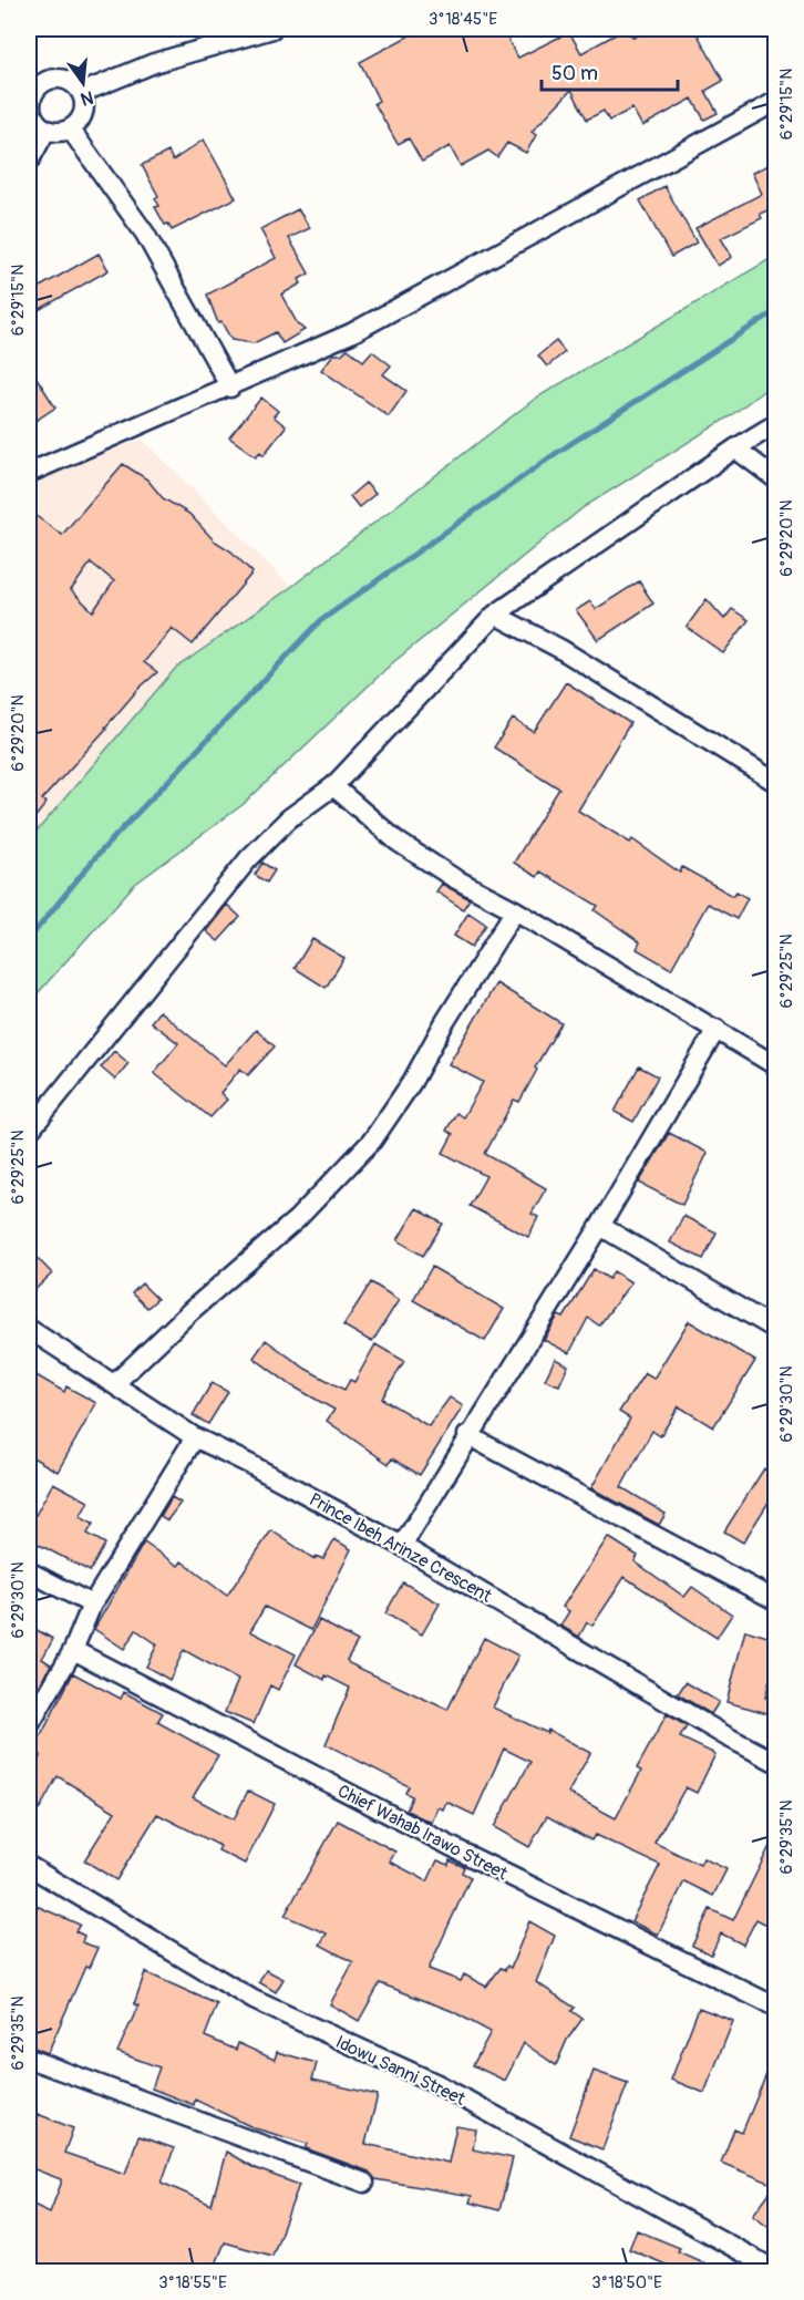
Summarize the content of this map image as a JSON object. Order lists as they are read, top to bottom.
{
  "streets": {
    "street": ["Prince Ibeh Arinze Crescent", "Chief Wahab Irawo Street", "Idowu Sanni Street"]
  },
  "scale_bar": "50 m",
  "north": "bottom",
  "coordinates": [
    "3°18'45\"E",
    "6°29'15\"N",
    "6°29'20\"N",
    "6°29'25\"N",
    "6°29'30\"N",
    "6°29'35\"N",
    "3°18'55\"E",
    "3°18'50\"E"
  ]
}
